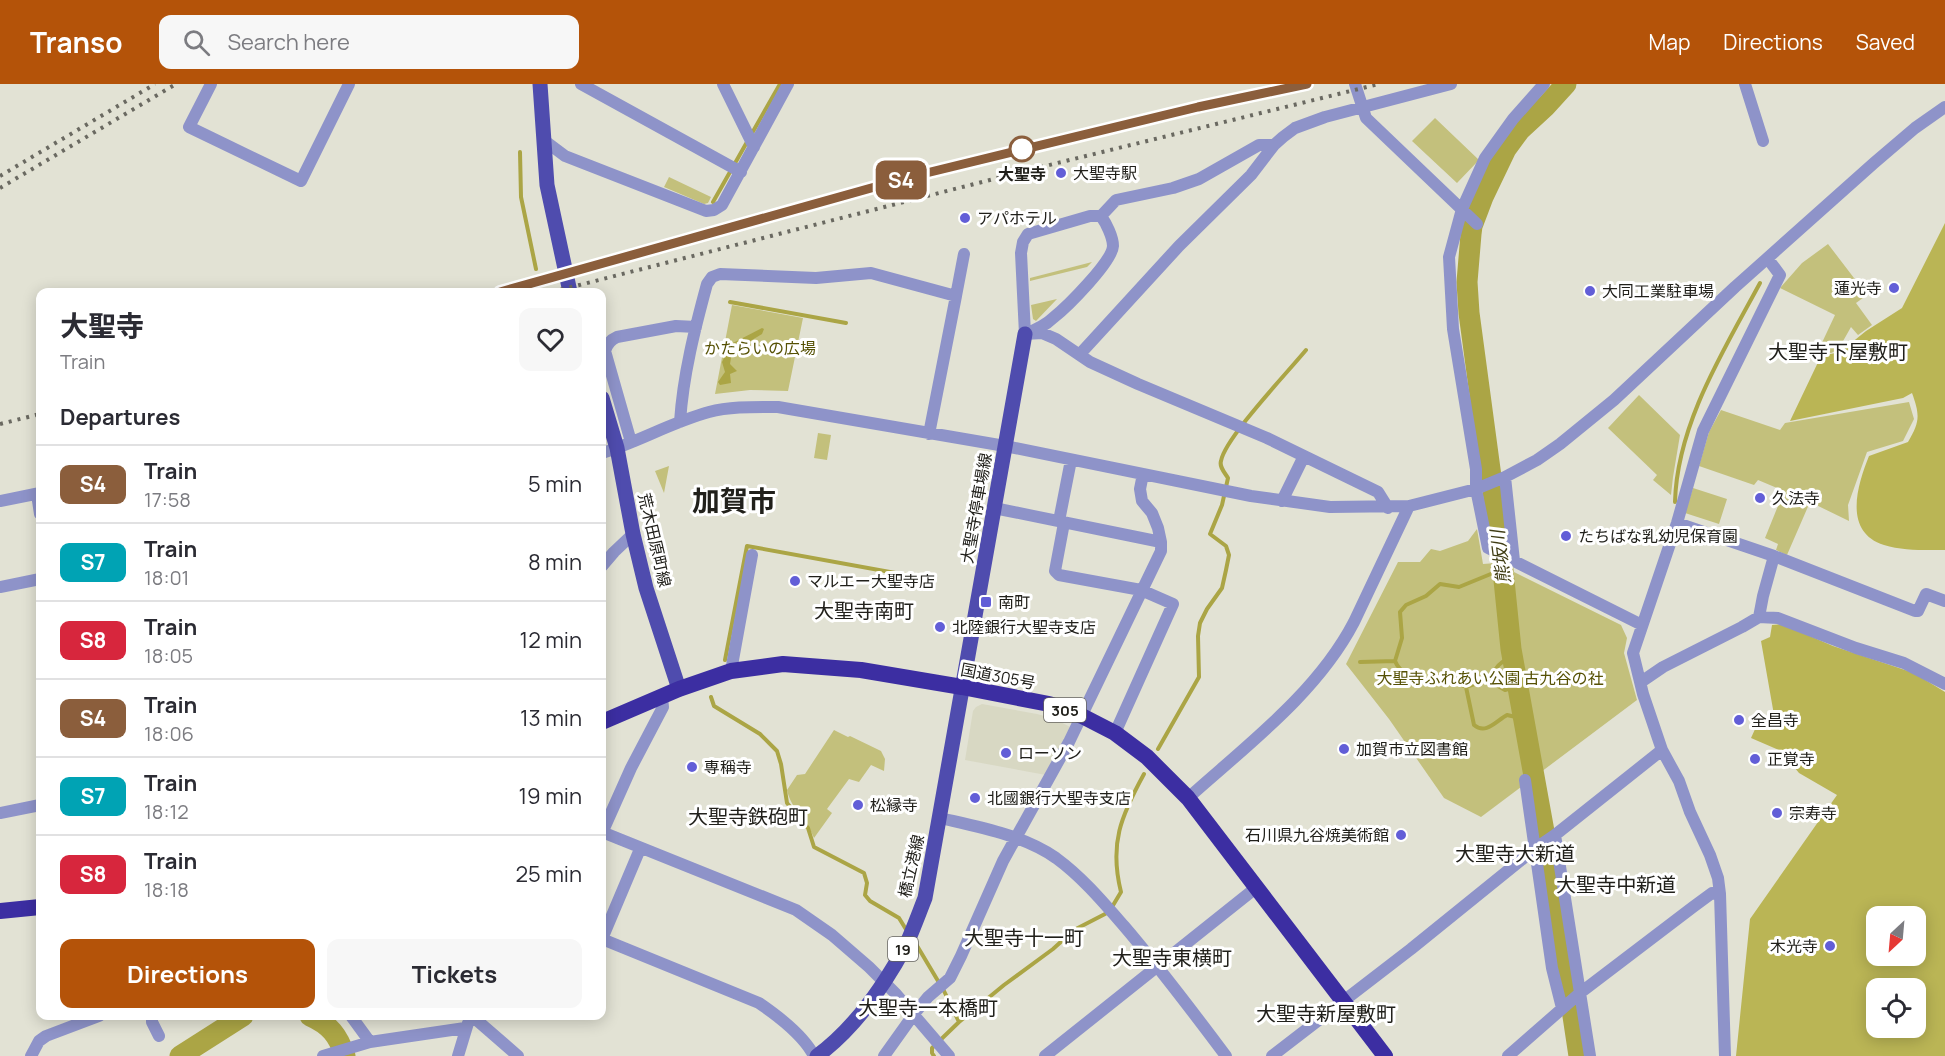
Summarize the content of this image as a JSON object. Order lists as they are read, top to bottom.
{
  "streets": {
    "highway": ["国道305号", "305"],
    "main road": [
      "大聖寺停車場線",
      "荒木田原町線",
      "橋立港線",
      "19"
    ]
  },
  "crossings": [
    ["大聖寺停車場線", "国道305号"],
    ["大聖寺停車場線", "橋立港線"],
    ["荒木田原町線", "国道305号"],
    ["国道305号", "橋立港線"]
  ],
  "districts": [
    "大聖寺下屋敷町",
    "加賀市",
    "大聖寺南町",
    "大聖寺鉄砲町",
    "大聖寺大新道",
    "大聖寺中新道",
    "大聖寺十一町",
    "大聖寺東横町",
    "大聖寺一本橋町",
    "大聖寺新屋敷町"
  ],
  "water": ["熊坂川"],
  "parks": ["かたらいの広場", "大聖寺ふれあい公園 古九谷の社"],
  "places": {
    "other": [
      "大聖寺",
      "大聖寺駅",
      "アパホテル",
      "蓮光寺",
      "大同工業駐車場",
      "久法寺",
      "たちばな乳幼児保育園",
      "マルエー大聖寺店",
      "北陸銀行大聖寺支店",
      "全昌寺",
      "加賀市立図書館",
      "ローソン",
      "正覚寺",
      "専稱寺",
      "北國銀行大聖寺支店",
      "松縁寺",
      "宗寿寺",
      "石川県九谷焼美術館",
      "木光寺"
    ],
    "transit": ["南町"]
  },
  "north": "bottom left",
  "page": {
    "header": "Transo",
    "search": "Search here",
    "nav": ["Map", "Directions", "Saved"],
    "on_map": "S4",
    "heading": [
      ["大聖寺", "Train"],
      "Departures"
    ],
    "list": [
      {
        "mark": "S4",
        "name": "Train",
        "note": "17:58",
        "value": "5 min"
      },
      {
        "mark": "S7",
        "name": "Train",
        "note": "18:01",
        "value": "8 min"
      },
      {
        "mark": "S8",
        "name": "Train",
        "note": "18:05",
        "value": "12 min"
      },
      {
        "mark": "S4",
        "name": "Train",
        "note": "18:06",
        "value": "13 min"
      },
      {
        "mark": "S7",
        "name": "Train",
        "note": "18:12",
        "value": "19 min"
      },
      {
        "mark": "S8",
        "name": "Train",
        "note": "18:18",
        "value": "25 min"
      }
    ],
    "buttons": ["Directions", "Tickets"]
  }
}
